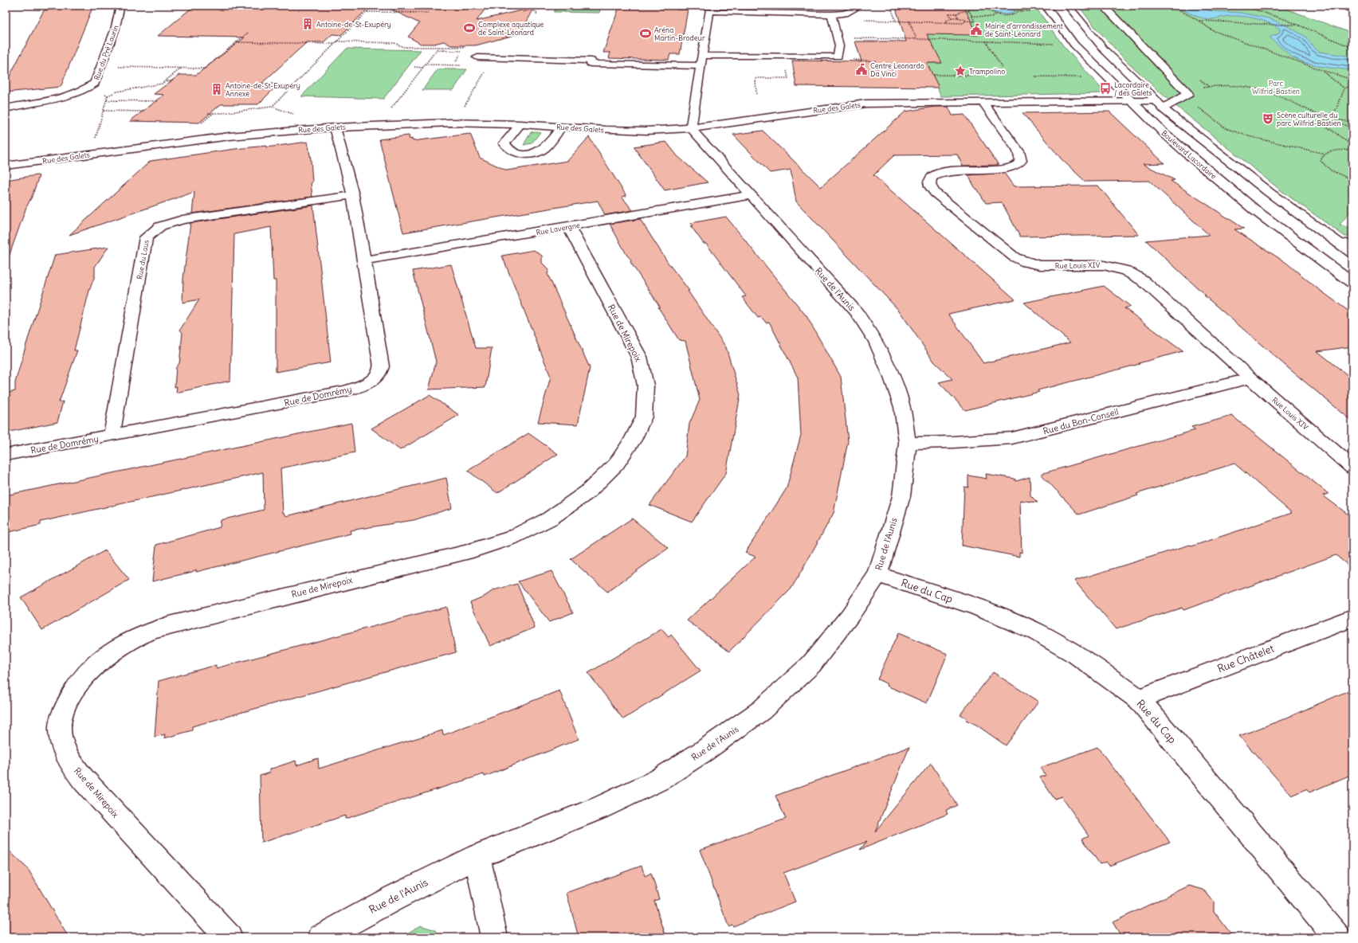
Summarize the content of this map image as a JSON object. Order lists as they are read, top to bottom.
{
  "streets": {
    "street": [
      "Rue du Pré Laurin",
      "Rue des Galets",
      "Boulevard Lacordaire",
      "Rue Lavergne",
      "Rue du Laus",
      "Rue Louis XIV",
      "Rue de l'Aunis",
      "Rue de Mirepoix",
      "Rue de Domrémy",
      "Rue du Bon-Conseil",
      "Rue du Cap",
      "Rue Châtelet"
    ]
  },
  "crossings": [
    ["Rue des Galets", "Boulevard Lacordaire"],
    ["Rue des Galets", "Rue Louis XIV"],
    ["Rue des Galets", "Rue de l'Aunis"],
    ["Rue des Galets", "Rue de Domrémy"],
    ["Rue Lavergne", "Rue de l'Aunis"],
    ["Rue Lavergne", "Rue de Mirepoix"],
    ["Rue Lavergne", "Rue de Domrémy"],
    ["Rue du Laus", "Rue de Domrémy"],
    ["Rue Louis XIV", "Rue du Bon-Conseil"],
    ["Rue de l'Aunis", "Rue du Bon-Conseil"],
    ["Rue de l'Aunis", "Rue du Cap"],
    ["Rue du Cap", "Rue Châtelet"]
  ],
  "parks": ["Parc Wilfrid-Bastien"],
  "places": {
    "building": ["Antoine-de-St-Exupéry", "Antoine-de-St-Exupéry Annexe"],
    "sports": ["Complexe aquatique de Saint-Léonard", "Aréna Martin-Brodeur"],
    "public building": ["Mairie d'arrondissement de Saint-Léonard", "Centre Leonardo Da Vinci"],
    "place": ["Trampolino"],
    "bus stop": ["Lacordaire / des Galets"],
    "theatre": ["Scène culturelle du parc Wilfrid-Bastien"]
  }
}
